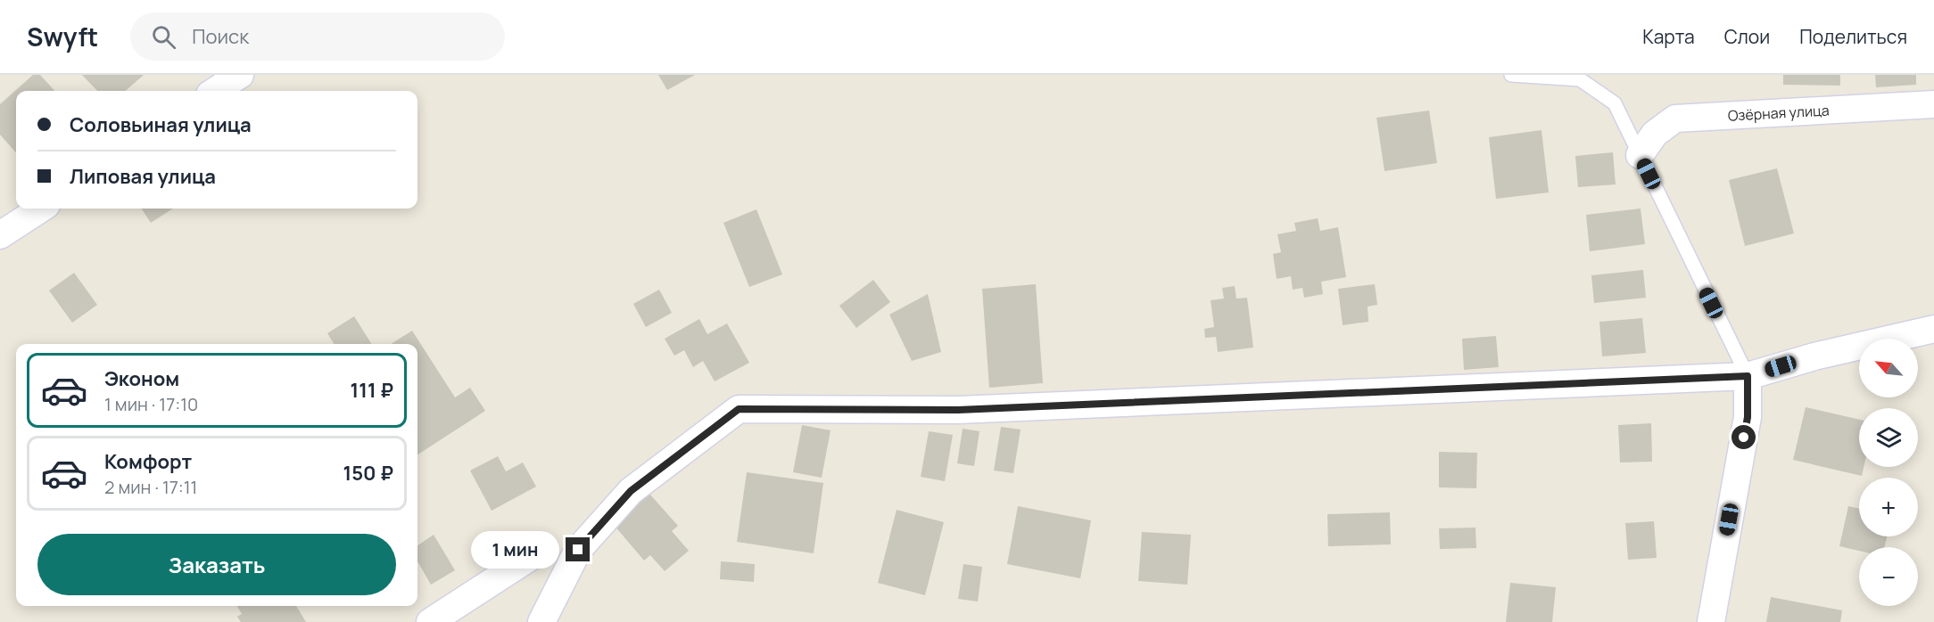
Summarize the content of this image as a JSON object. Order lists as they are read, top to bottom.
{
  "streets": {
    "street": ["Озёрная улица"]
  },
  "north": "top left",
  "page": {
    "header": "Swyft",
    "search": "Поиск",
    "nav": ["Карта", "Слои", "Поделиться"],
    "banner": ["Соловьиная улица", "Липовая улица"],
    "map_buttons": ["+", "−"],
    "list": [
      {
        "name": "Эконом",
        "note": "1 мин · 17:10",
        "value": "111 ₽"
      },
      {
        "name": "Комфорт",
        "note": "2 мин · 17:11",
        "value": "150 ₽"
      }
    ],
    "buttons": "Заказать",
    "bubble": "1 мин"
  }
}
